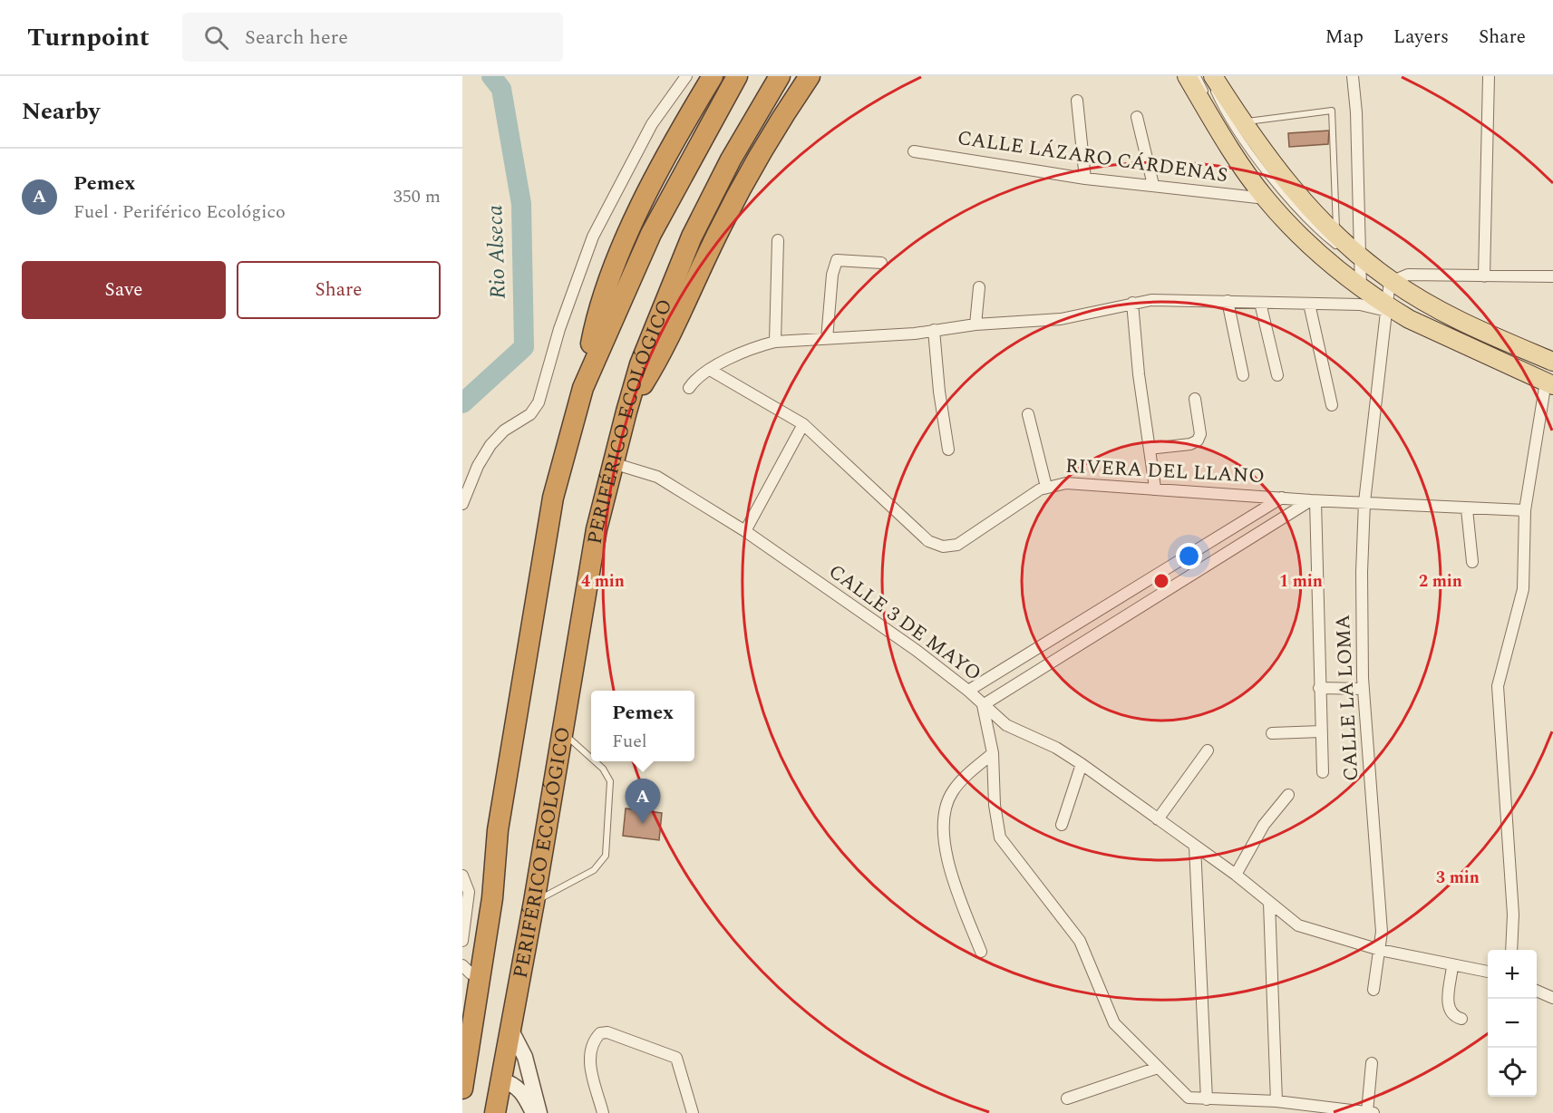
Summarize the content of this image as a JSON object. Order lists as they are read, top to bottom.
{
  "streets": {
    "highway": ["PERIFÉRICO ECOLÓGICO"],
    "street": [
      "CALLE LÁZARO CÁRDENAS",
      "RIVERA DEL LLANO",
      "CALLE 3 DE MAYO",
      "CALLE LA LOMA"
    ]
  },
  "crossings": [
    ["PERIFÉRICO ECOLÓGICO", "CALLE 3 DE MAYO"],
    ["RIVERA DEL LLANO", "CALLE LA LOMA"]
  ],
  "water": ["Rio Alseca"],
  "page": {
    "header": "Turnpoint",
    "search": "Search here",
    "nav": ["Map", "Layers", "Share"],
    "heading": "Nearby",
    "list": [
      {
        "mark": "A",
        "name": "Pemex",
        "note": "Fuel · Periférico Ecológico",
        "value": "350 m"
      }
    ],
    "buttons": ["Save", "Share"],
    "popup": ["Pemex", "Fuel"],
    "pins": "A",
    "map_buttons": ["+", "−"]
  },
  "rings": [
    "1 min",
    "2 min",
    "4 min",
    "3 min"
  ]
}
